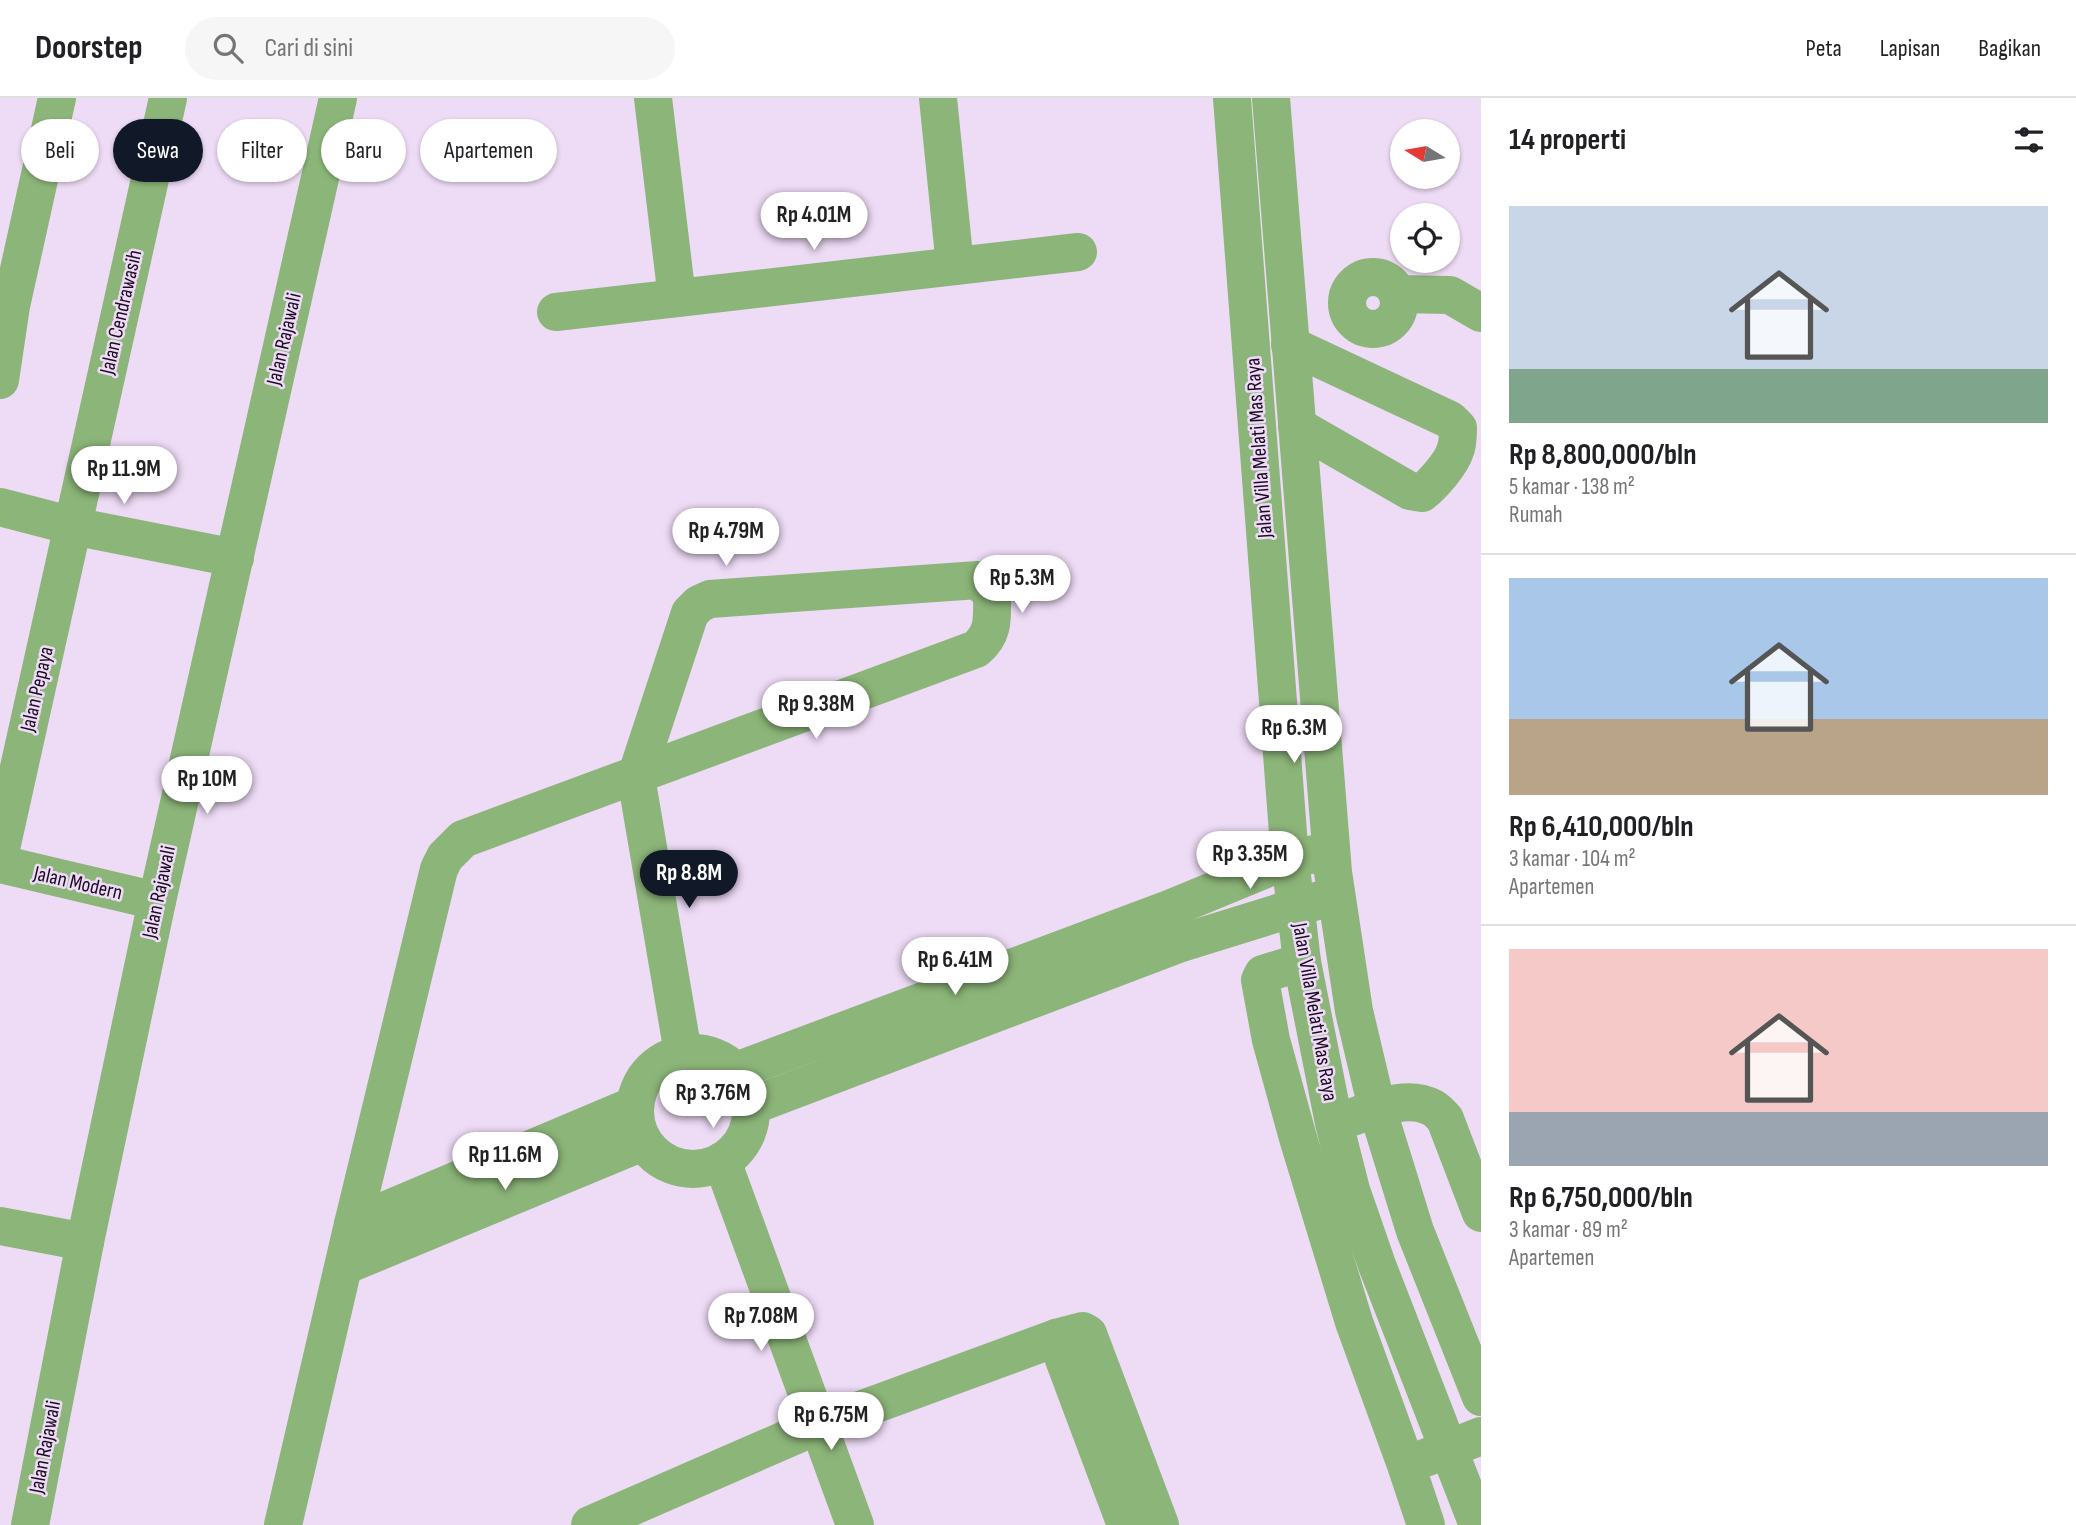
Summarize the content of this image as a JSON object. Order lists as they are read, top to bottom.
{
  "streets": {
    "street": [
      "Jalan Cendrawasih",
      "Jalan Rajawali",
      "Jalan Villa Melati Mas Raya",
      "Jalan Pepaya",
      "Jalan Modern"
    ]
  },
  "crossings": [
    ["Jalan Cendrawasih", "Jalan Pepaya"],
    ["Jalan Rajawali", "Jalan Modern"]
  ],
  "north": "left",
  "page": {
    "header": "Doorstep",
    "search": "Cari di sini",
    "nav": ["Peta", "Lapisan", "Bagikan"],
    "heading": "14 properti",
    "chip": [
      "Beli",
      "Sewa",
      "Filter",
      "Baru",
      "Apartemen"
    ],
    "list": [
      {
        "name": "Rp 8,800,000/bln",
        "note": "5 kamar · 138 m² · Rumah"
      },
      {
        "name": "Rp 6,410,000/bln",
        "note": "3 kamar · 104 m² · Apartemen"
      },
      {
        "name": "Rp 6,750,000/bln",
        "note": "3 kamar · 89 m² · Apartemen"
      }
    ],
    "price": [
      "Rp 4.01M",
      "Rp 11.9M",
      "Rp 4.79M",
      "Rp 5.3M",
      "Rp 9.38M",
      "Rp 6.3M",
      "Rp 10M",
      "Rp 3.35M",
      "Rp 8.8M",
      "Rp 6.41M",
      "Rp 3.76M",
      "Rp 11.6M",
      "Rp 7.08M",
      "Rp 6.75M"
    ]
  }
}
